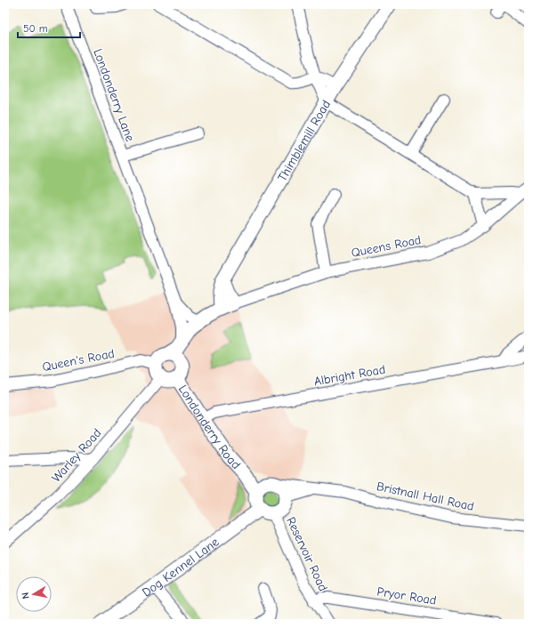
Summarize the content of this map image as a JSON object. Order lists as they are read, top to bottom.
{
  "streets": {
    "main road": ["Thimblemill Road", "Londonderry Road", "Dog Kennel Lane"],
    "street": [
      "Londonderry Lane",
      "Queens Road",
      "Queen's Road",
      "Albright Road",
      "Warley Road",
      "Bristnall Hall Road",
      "Reservoir Road",
      "Pryor Road"
    ]
  },
  "crossings": [
    ["Queen's Road", "Londonderry Road"],
    ["Queen's Road", "Warley Road"],
    ["Albright Road", "Londonderry Road"],
    ["Londonderry Road", "Warley Road"],
    ["Londonderry Road", "Bristnall Hall Road"],
    ["Londonderry Road", "Reservoir Road"],
    ["Londonderry Road", "Dog Kennel Lane"],
    ["Bristnall Hall Road", "Reservoir Road"],
    ["Bristnall Hall Road", "Dog Kennel Lane"],
    ["Reservoir Road", "Dog Kennel Lane"],
    ["Reservoir Road", "Pryor Road"]
  ],
  "scale_bar": "50 m",
  "north": "left"
}
